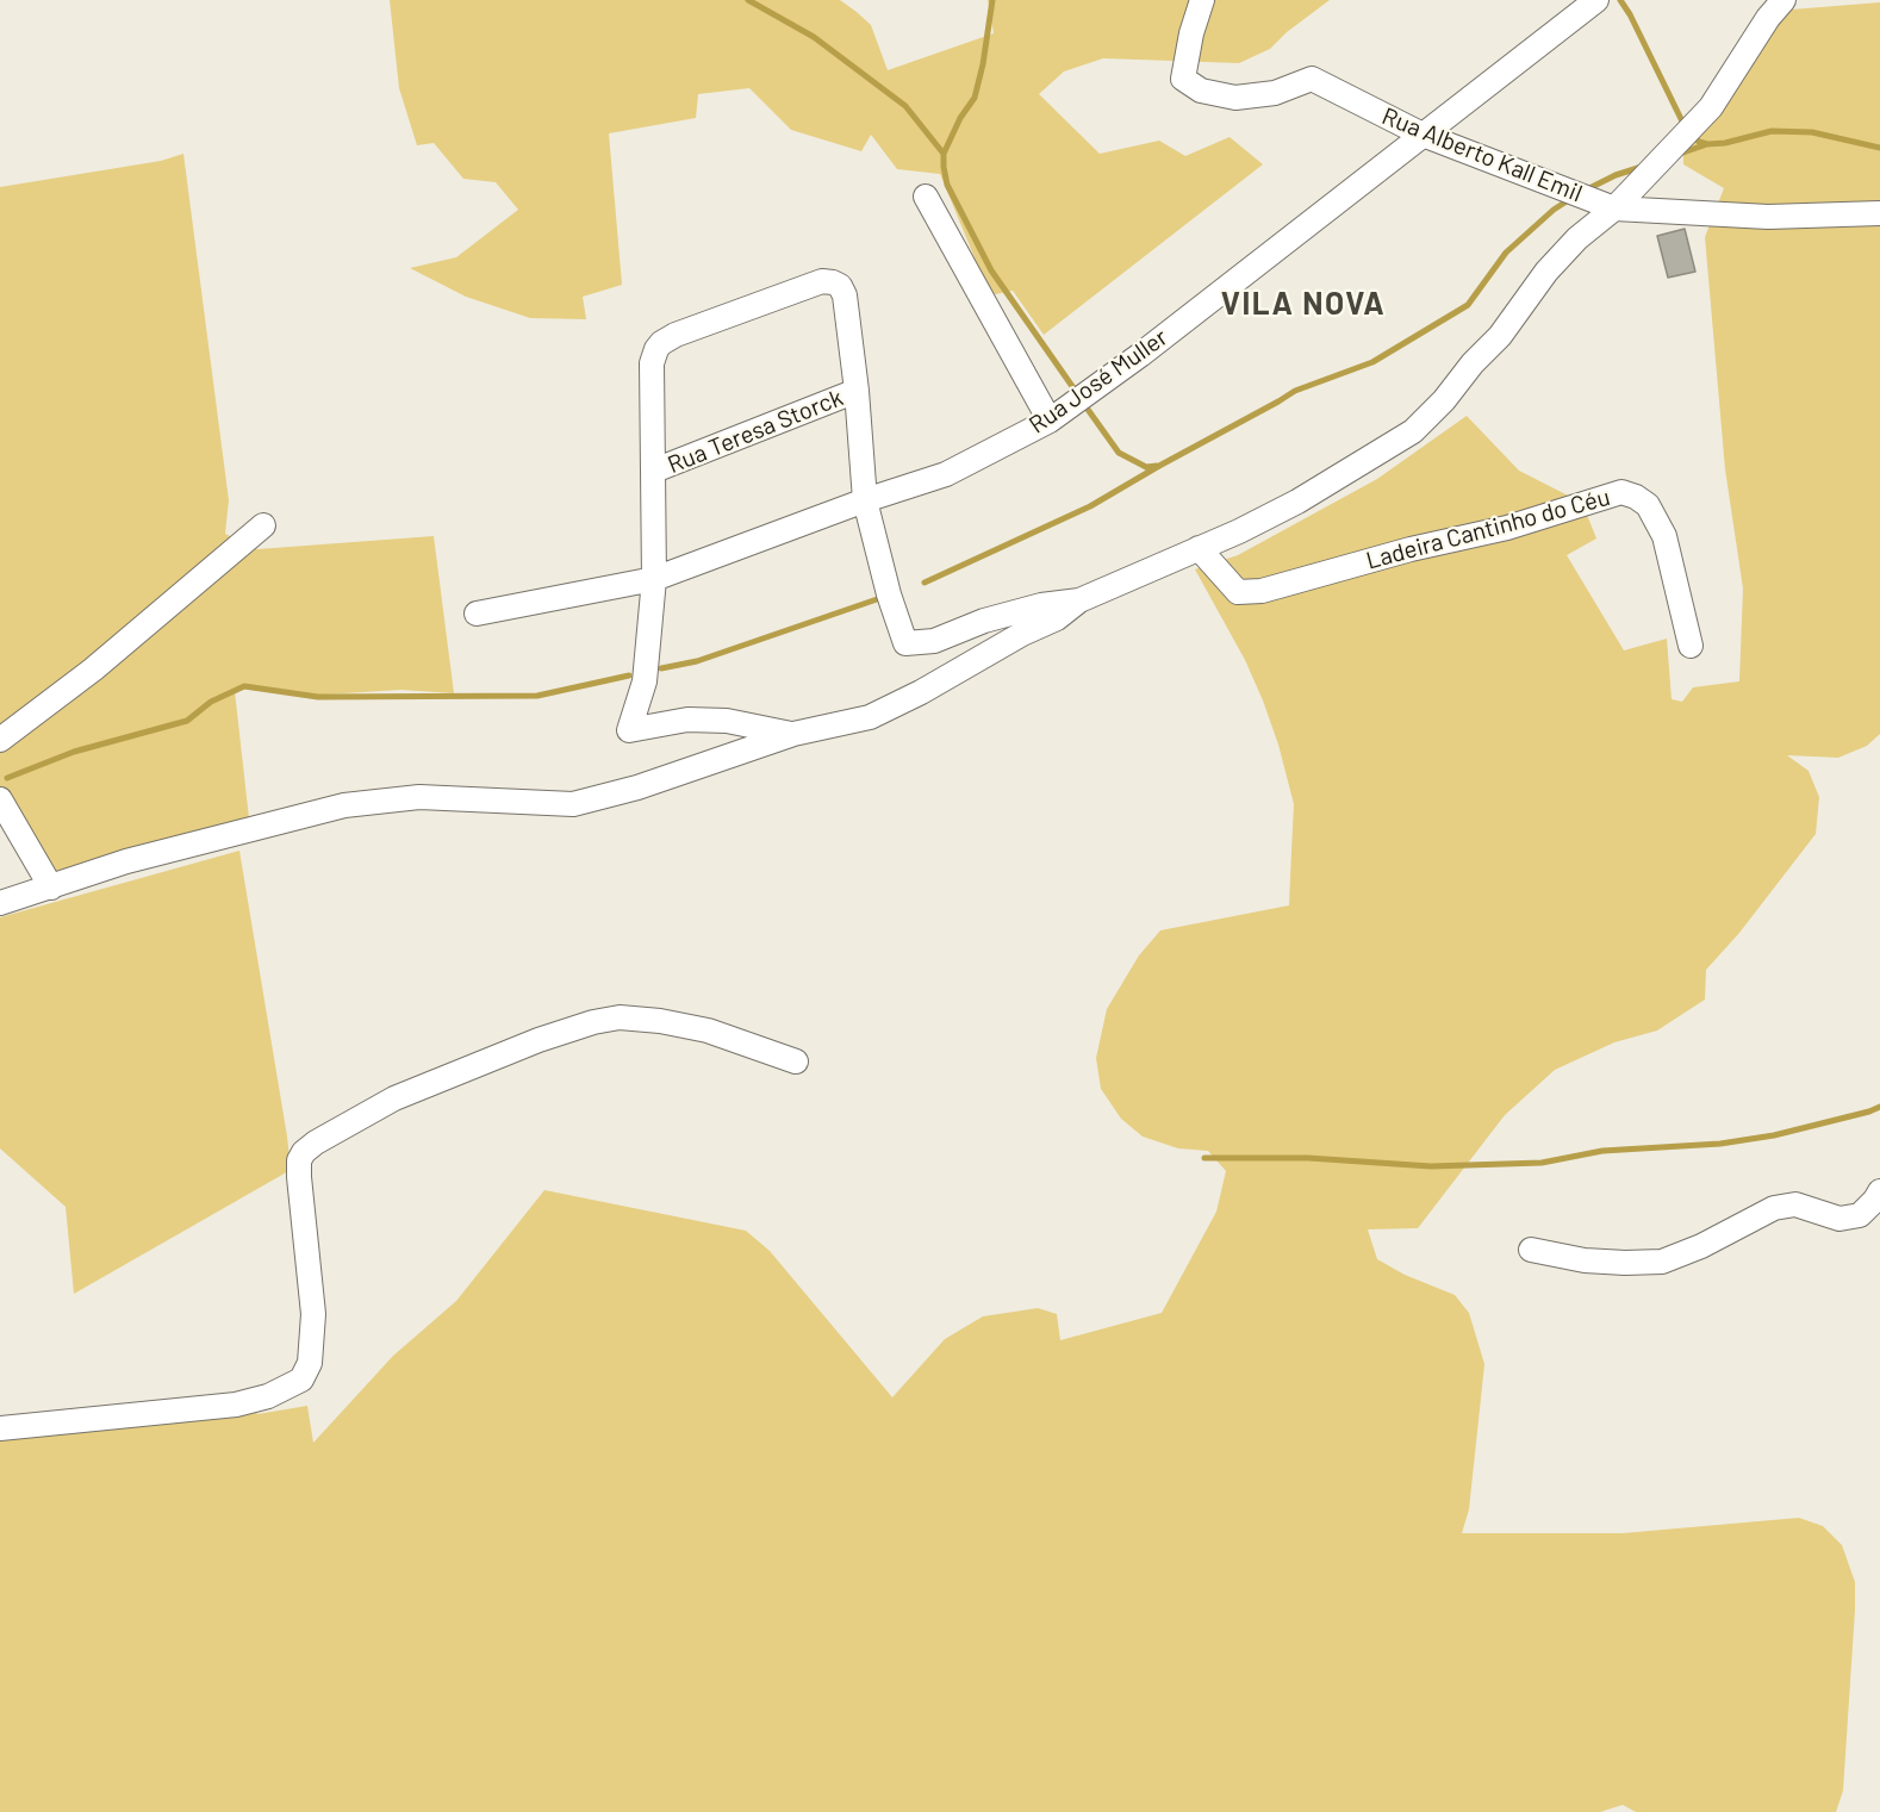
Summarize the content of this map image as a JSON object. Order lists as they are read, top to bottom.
{
  "streets": {
    "street": [
      "Rua Alberto Kall Emil",
      "Rua José Muller",
      "Rua Teresa Storck",
      "Ladeira Cantinho do Céu"
    ]
  },
  "crossings": [
    ["Rua Alberto Kall Emil", "Rua José Muller"]
  ],
  "districts": ["VILA NOVA"]
}
